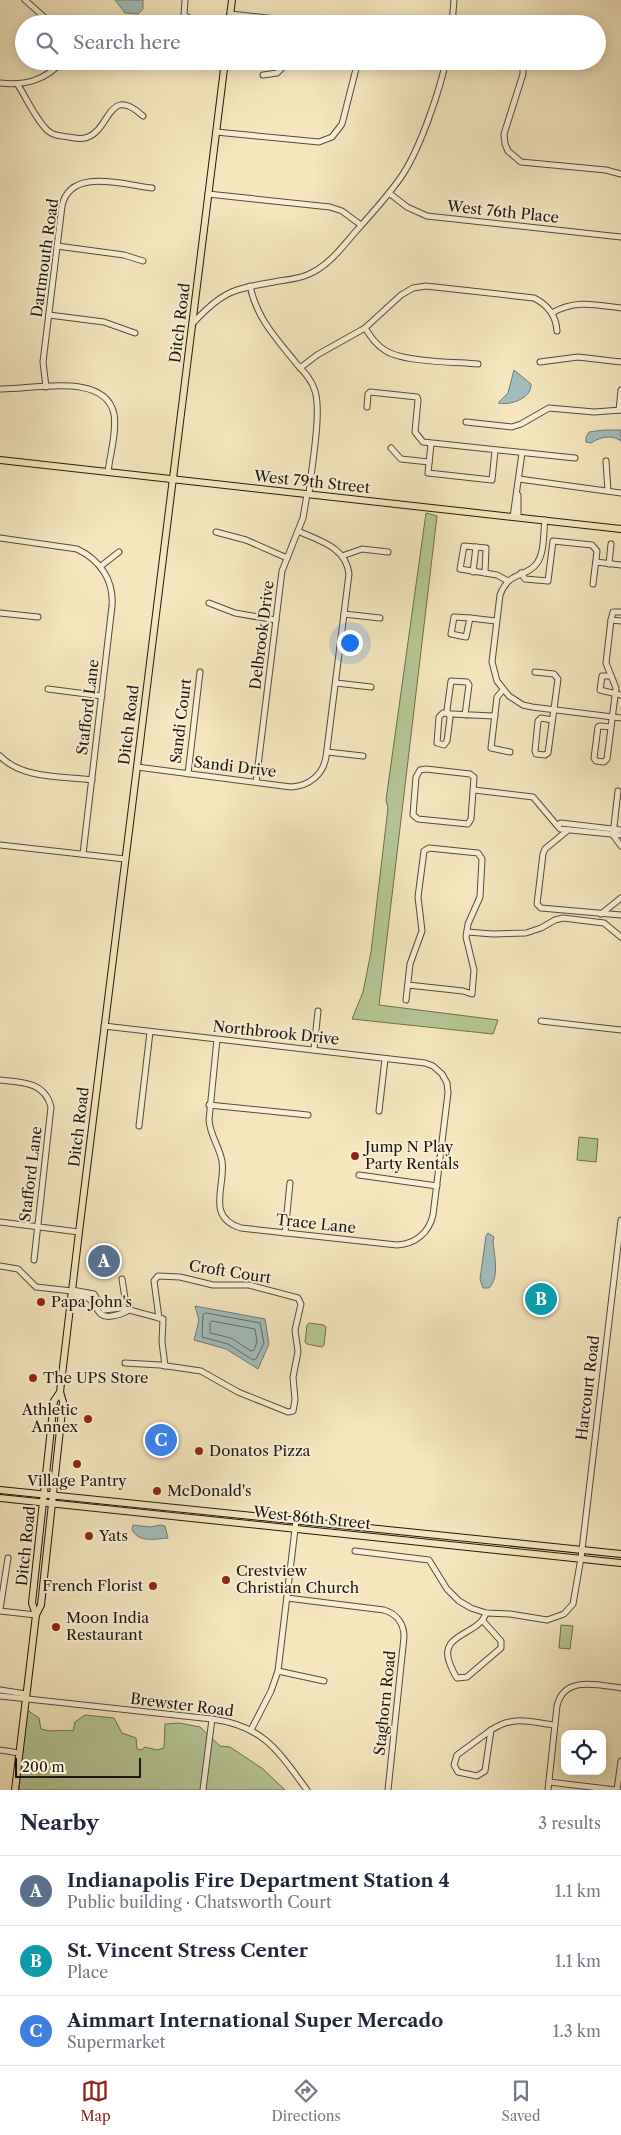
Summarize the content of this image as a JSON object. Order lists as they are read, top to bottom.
{
  "streets": {
    "main road": ["Ditch Road", "West 79th Street", "West 86th Street"],
    "street": [
      "West 76th Place",
      "Dartmouth Road",
      "Delbrook Drive",
      "Stafford Lane",
      "Sandi Court",
      "Sandi Drive",
      "Northbrook Drive",
      "Trace Lane",
      "Croft Court",
      "Harcourt Road",
      "Staghorn Road",
      "Brewster Road"
    ]
  },
  "crossings": [
    ["Ditch Road", "West 79th Street"],
    ["Ditch Road", "Sandi Drive"],
    ["Ditch Road", "Northbrook Drive"],
    ["Ditch Road", "West 86th Street"],
    ["Ditch Road", "Brewster Road"],
    ["West 79th Street", "Delbrook Drive"],
    ["Delbrook Drive", "Sandi Drive"],
    ["Sandi Court", "Sandi Drive"],
    ["Northbrook Drive", "Trace Lane"],
    ["Harcourt Road", "West 86th Street"]
  ],
  "places": [
    "Jump N Play Party Rentals",
    "Papa John's",
    "The UPS Store",
    "Athletic Annex",
    "Donatos Pizza",
    "Village Pantry",
    "McDonald's",
    "Yats",
    "Crestview Christian Church",
    "French Florist",
    "Moon India Restaurant"
  ],
  "scale_bar": "200 m",
  "page": {
    "search": "Search here",
    "pins": ["A", "B", "C"],
    "scale": "200 m",
    "heading": ["Nearby", "3 results"],
    "list": [
      {
        "mark": "A",
        "name": "Indianapolis Fire Department Station 4",
        "note": "Public building · Chatsworth Court",
        "value": "1.1 km"
      },
      {
        "mark": "B",
        "name": "St. Vincent Stress Center",
        "note": "Place",
        "value": "1.1 km"
      },
      {
        "mark": "C",
        "name": "Aimmart International Super Mercado",
        "note": "Supermarket",
        "value": "1.3 km"
      }
    ],
    "nav": ["Map", "Directions", "Saved"]
  }
}
